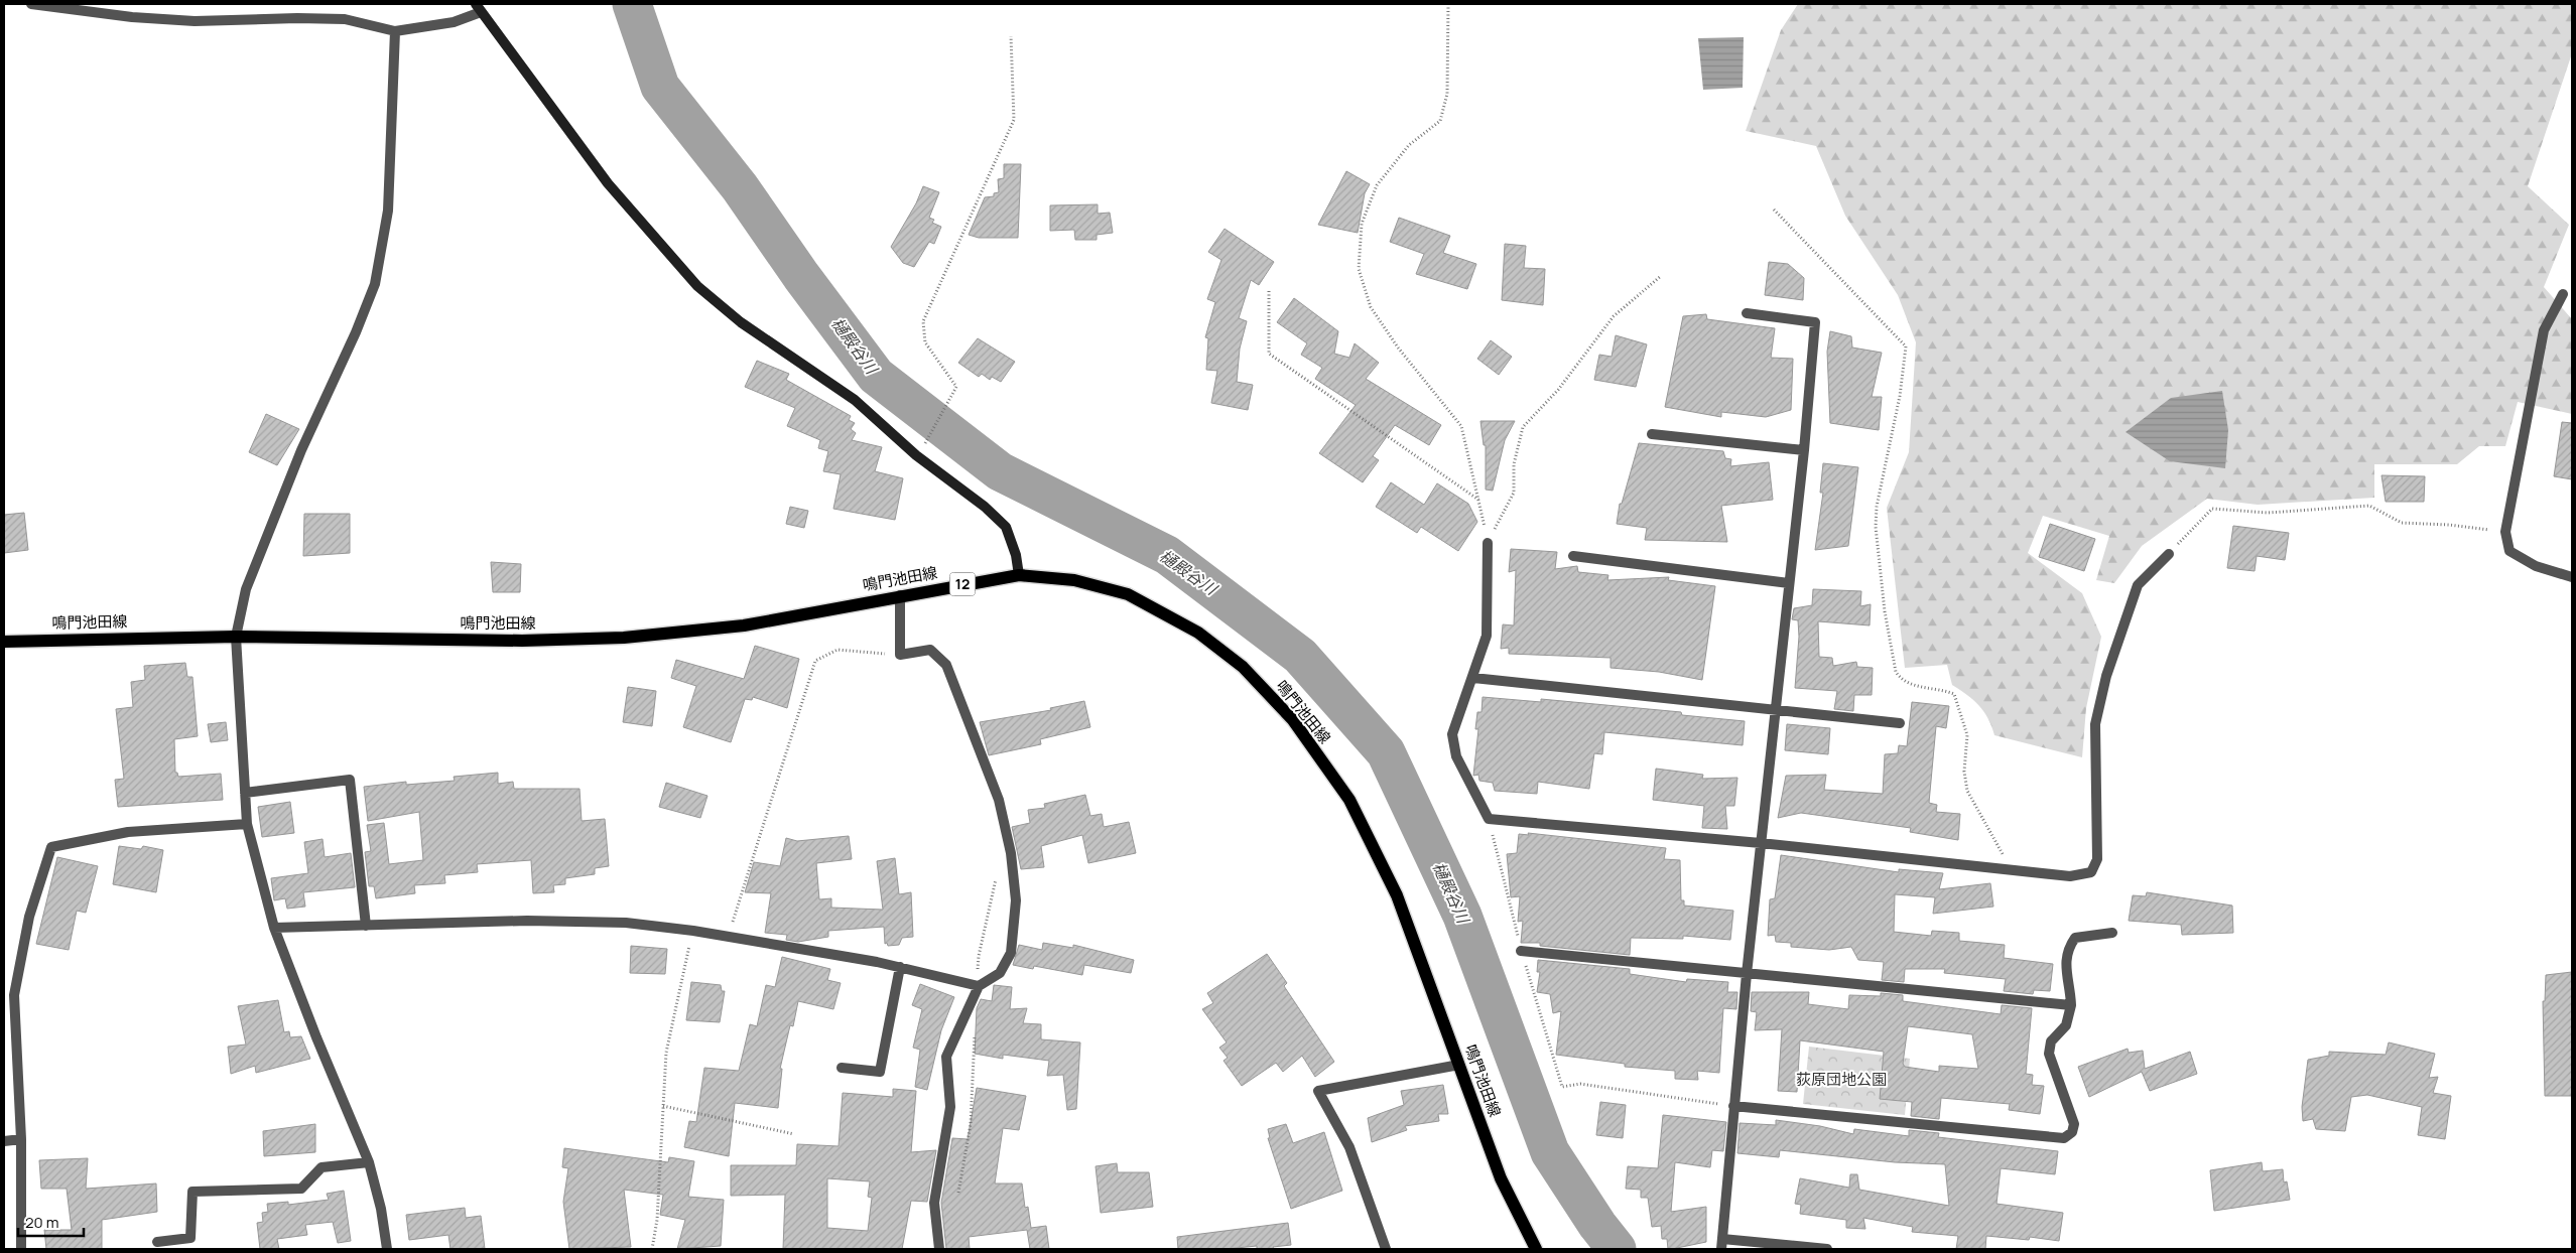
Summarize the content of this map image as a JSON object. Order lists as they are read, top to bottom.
{
  "streets": {
    "main road": ["鳴門池田線", "12"]
  },
  "water": ["樋殿谷川"],
  "parks": ["荻原団地公園"],
  "scale_bar": "20 m"
}
